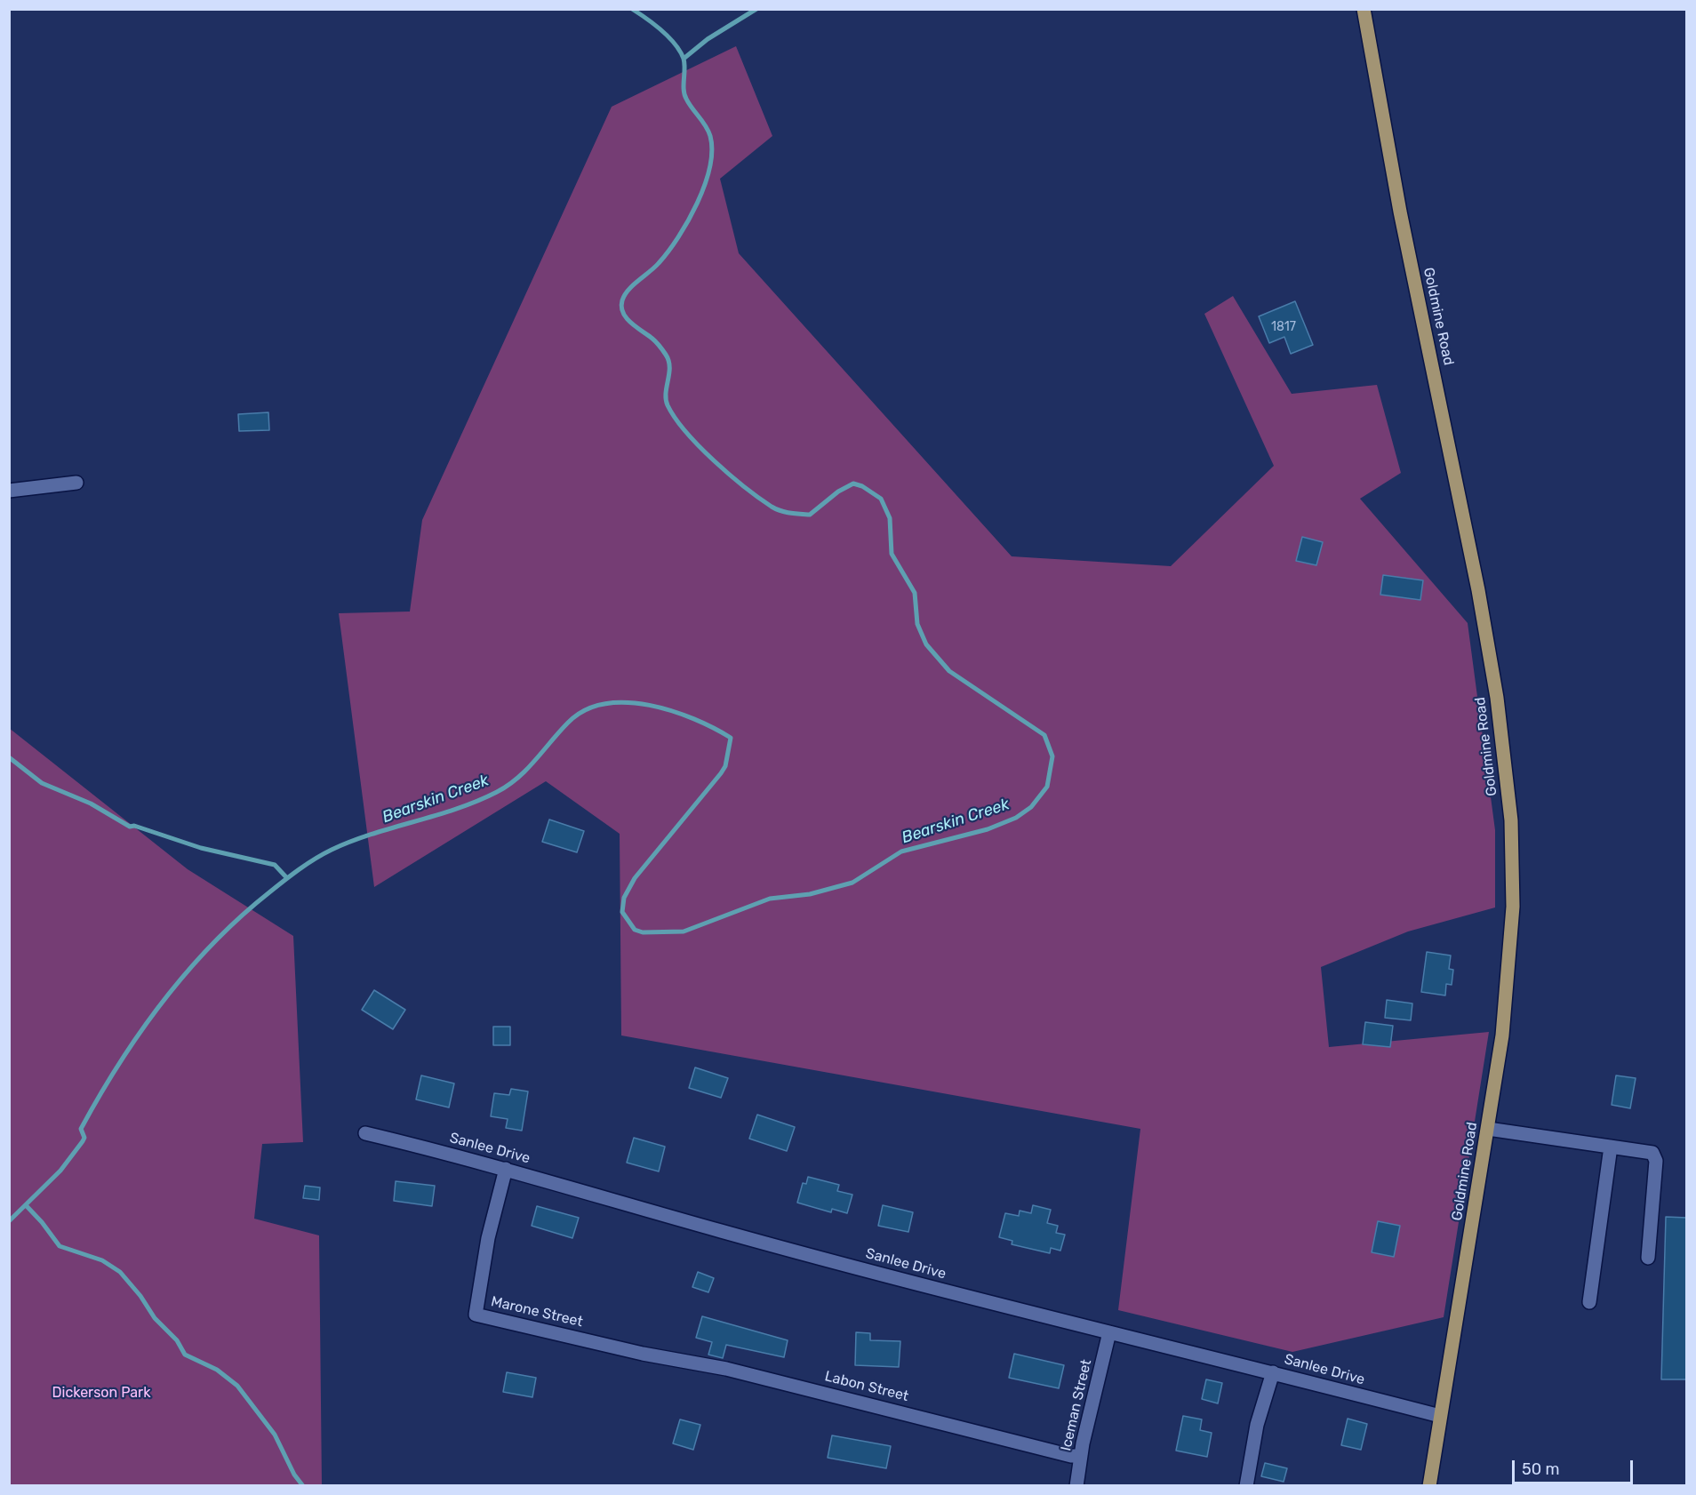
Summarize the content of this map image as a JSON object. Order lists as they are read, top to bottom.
{
  "streets": {
    "main road": ["Goldmine Road"],
    "street": [
      "Sanlee Drive",
      "Marone Street",
      "Labon Street",
      "Iceman Street"
    ]
  },
  "crossings": [
    ["Goldmine Road", "Sanlee Drive"],
    ["Sanlee Drive", "Marone Street"],
    ["Sanlee Drive", "Iceman Street"],
    ["Marone Street", "Labon Street"],
    ["Labon Street", "Iceman Street"]
  ],
  "water": ["Bearskin Creek"],
  "parks": ["Dickerson Park"],
  "house_numbers": ["1817"],
  "scale_bar": "50 m"
}
